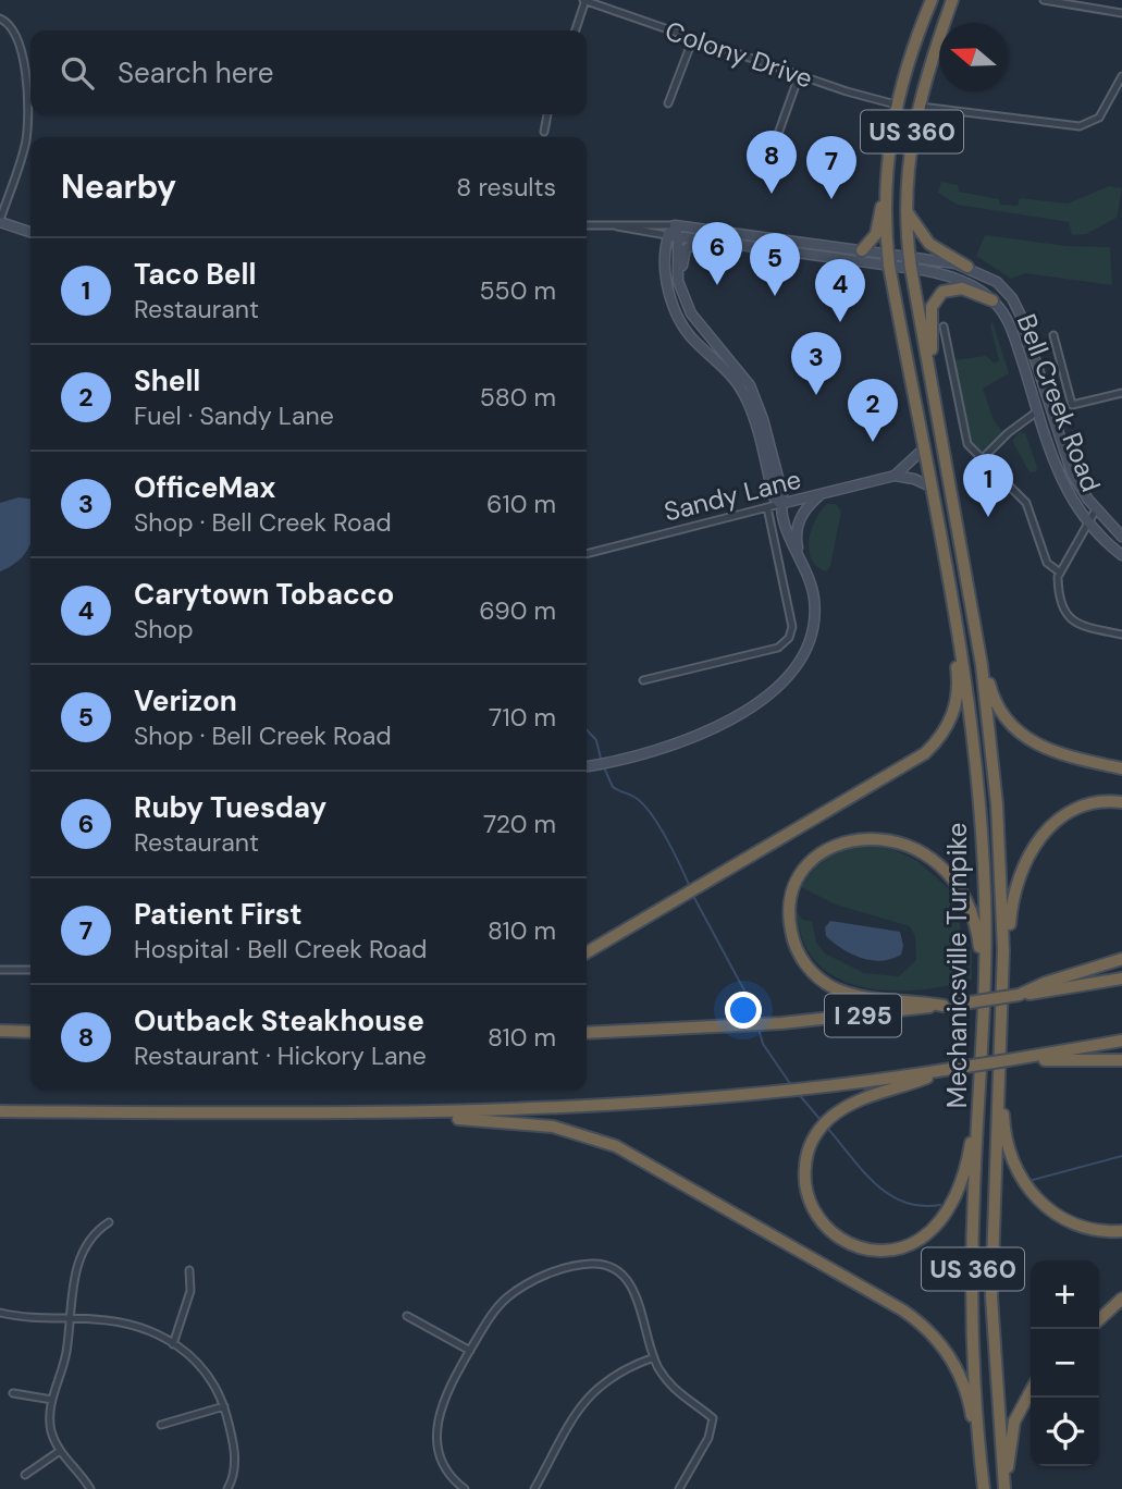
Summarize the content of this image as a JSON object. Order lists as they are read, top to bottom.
{
  "streets": {
    "highway": ["US 360", "Mechanicsville Turnpike", "I 295"],
    "street": ["Colony Drive", "Bell Creek Road", "Sandy Lane"]
  },
  "crossings": [
    ["Colony Drive", "Mechanicsville Turnpike"],
    ["Bell Creek Road", "Mechanicsville Turnpike"],
    ["Sandy Lane", "Mechanicsville Turnpike"]
  ],
  "north": "left",
  "page": {
    "search": "Search here",
    "pins": [
      "8",
      "7",
      "6",
      "5",
      "4",
      "3",
      "2",
      "1"
    ],
    "heading": ["Nearby", "8 results"],
    "list": [
      {
        "mark": "1",
        "name": "Taco Bell",
        "note": "Restaurant",
        "value": "550 m"
      },
      {
        "mark": "2",
        "name": "Shell",
        "note": "Fuel · Sandy Lane",
        "value": "580 m"
      },
      {
        "mark": "3",
        "name": "OfficeMax",
        "note": "Shop · Bell Creek Road",
        "value": "610 m"
      },
      {
        "mark": "4",
        "name": "Carytown Tobacco",
        "note": "Shop",
        "value": "690 m"
      },
      {
        "mark": "5",
        "name": "Verizon",
        "note": "Shop · Bell Creek Road",
        "value": "710 m"
      },
      {
        "mark": "6",
        "name": "Ruby Tuesday",
        "note": "Restaurant",
        "value": "720 m"
      },
      {
        "mark": "7",
        "name": "Patient First",
        "note": "Hospital · Bell Creek Road",
        "value": "810 m"
      },
      {
        "mark": "8",
        "name": "Outback Steakhouse",
        "note": "Restaurant · Hickory Lane",
        "value": "810 m"
      }
    ],
    "map_buttons": ["+", "−"]
  }
}
